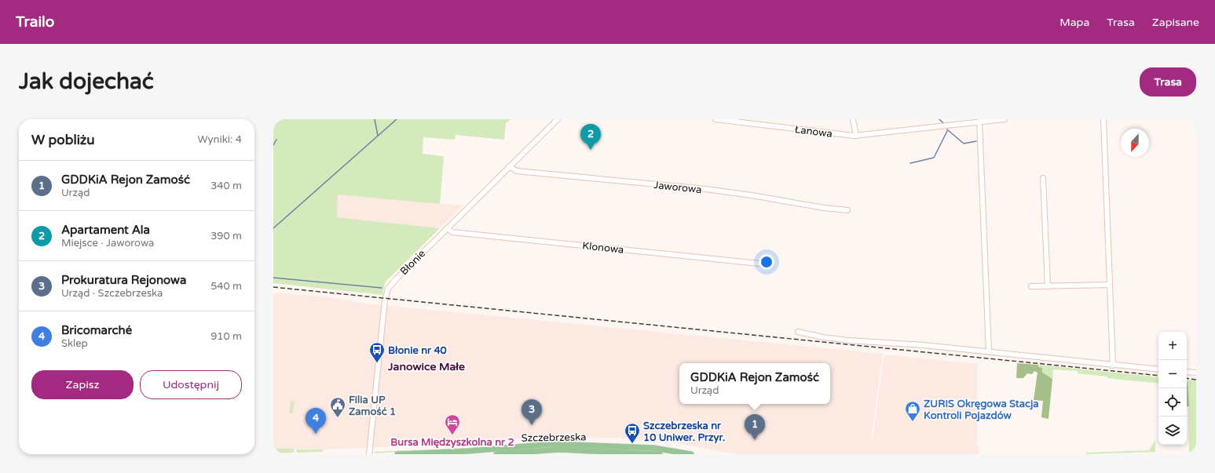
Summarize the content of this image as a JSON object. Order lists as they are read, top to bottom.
{
  "streets": {
    "main road": ["Szczebrzeska"],
    "street": [
      "Łanowa",
      "Jaworowa",
      "Klonowa",
      "Błonie"
    ]
  },
  "crossings": [
    ["Jaworowa", "Błonie"],
    ["Klonowa", "Błonie"]
  ],
  "districts": ["Janowice Małe"],
  "places": {
    "bus stop": ["Błonie nr 40", "Szczebrzeska nr 10 Uniwer. Przyr."],
    "public building": ["Filia UP Zamość 1"],
    "shop": ["ZURIS Okręgowa Stacja Kontroli Pojazdów"],
    "hotel": ["Bursa Międzyszkolna nr 2"]
  },
  "north": "bottom",
  "page": {
    "header": "Trailo",
    "nav": ["Mapa", "Trasa", "Zapisane"],
    "buttons": [
      "Trasa",
      ["Zapisz", "Udostępnij"]
    ],
    "title": "Jak dojechać",
    "heading": ["W pobliżu", "Wyniki: 4"],
    "pins": [
      "2",
      "3",
      "4",
      "1"
    ],
    "list": [
      {
        "mark": "1",
        "name": "GDDKiA Rejon Zamość",
        "note": "Urząd",
        "value": "340 m"
      },
      {
        "mark": "2",
        "name": "Apartament Ala",
        "note": "Miejsce · Jaworowa",
        "value": "390 m"
      },
      {
        "mark": "3",
        "name": "Prokuratura Rejonowa",
        "note": "Urząd · Szczebrzeska",
        "value": "540 m"
      },
      {
        "mark": "4",
        "name": "Bricomarché",
        "note": "Sklep",
        "value": "910 m"
      }
    ],
    "map_buttons": ["+", "−"],
    "popup": ["GDDKiA Rejon Zamość", "Urząd"]
  }
}
